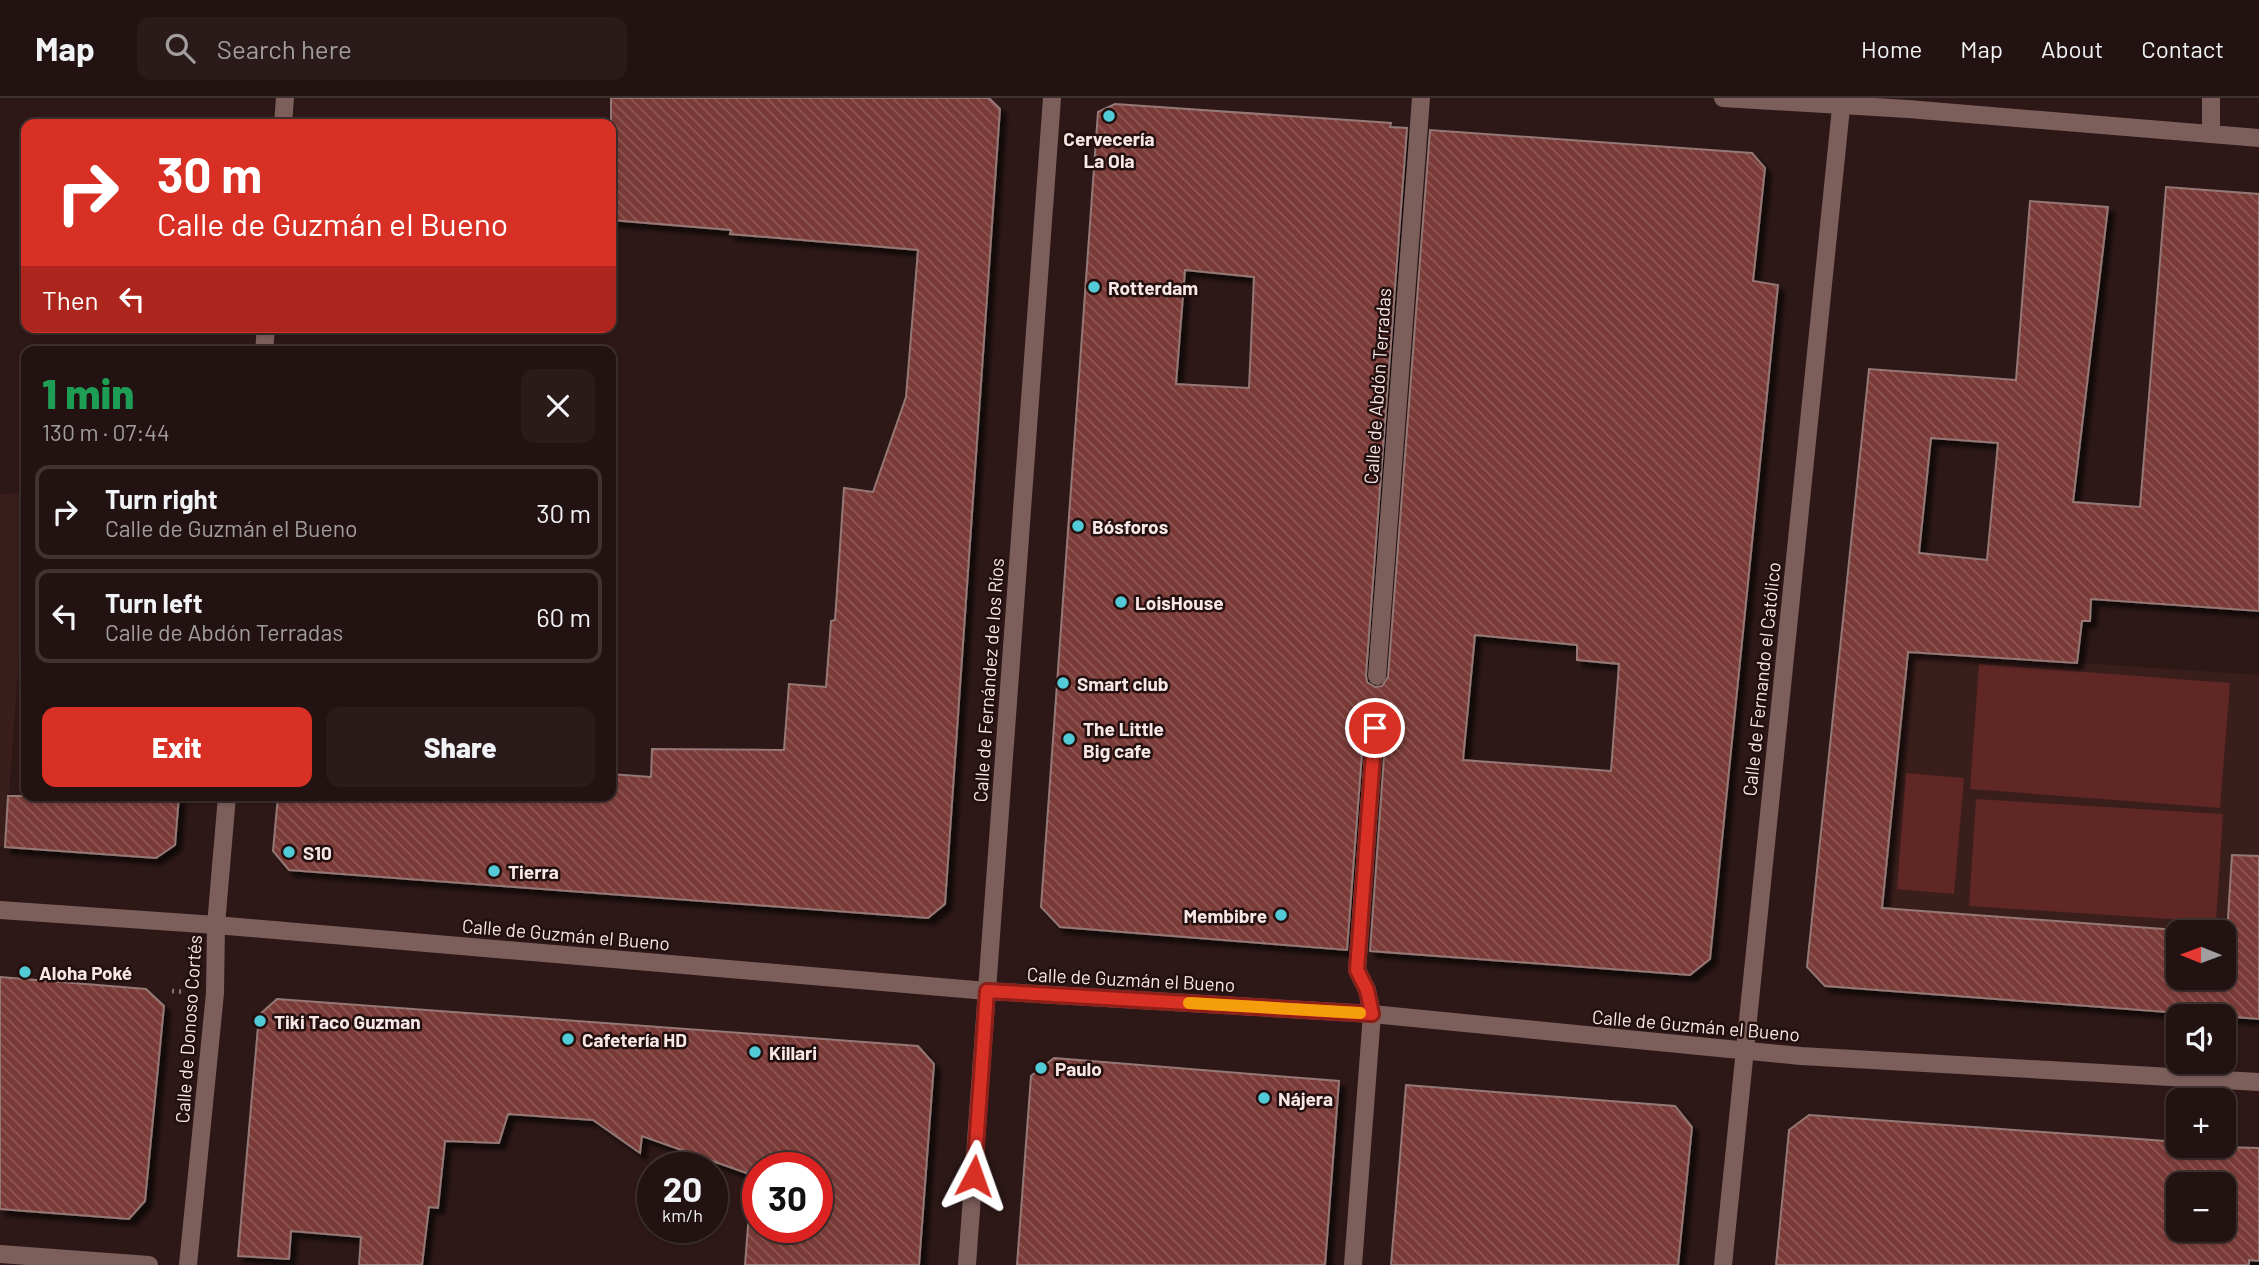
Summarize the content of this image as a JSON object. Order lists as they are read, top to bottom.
{
  "streets": {
    "street": [
      "Calle de Abdón Terradas",
      "Calle de Fernando el Católico",
      "Calle de Fernández de los Ríos",
      "Calle de Guzmán el Bueno",
      "Calle de Donoso Cortés"
    ]
  },
  "crossings": [
    ["Calle de Fernando el Católico", "Calle de Guzmán el Bueno"],
    ["Calle de Fernández de los Ríos", "Calle de Guzmán el Bueno"],
    ["Calle de Guzmán el Bueno", "Calle de Donoso Cortés"]
  ],
  "places": [
    "Cervecería La Ola",
    "Rotterdam",
    "Bósforos",
    "LoisHouse",
    "Smart club",
    "The Little Big cafe",
    "S10",
    "Tierra",
    "Membibre",
    "Aloha Poké",
    "Tiki Taco Guzman",
    "Cafetería HD",
    "Killari",
    "Paulo",
    "Nájera"
  ],
  "north": "left",
  "page": {
    "header": "Map",
    "search": "Search here",
    "nav": [
      "Home",
      "Map",
      "About",
      "Contact"
    ],
    "turn": ["30 m", "Calle de Guzmán el Bueno"],
    "then": "Then",
    "heading": ["1 min", "130 m · 07:44"],
    "list": [
      {
        "name": "Turn right",
        "note": "Calle de Guzmán el Bueno",
        "value": "30 m"
      },
      {
        "name": "Turn left",
        "note": "Calle de Abdón Terradas",
        "value": "60 m"
      }
    ],
    "buttons": ["Exit", "Share"],
    "map_buttons": ["+", "−"],
    "speed": "20 km/h",
    "limit": "30"
  }
}
